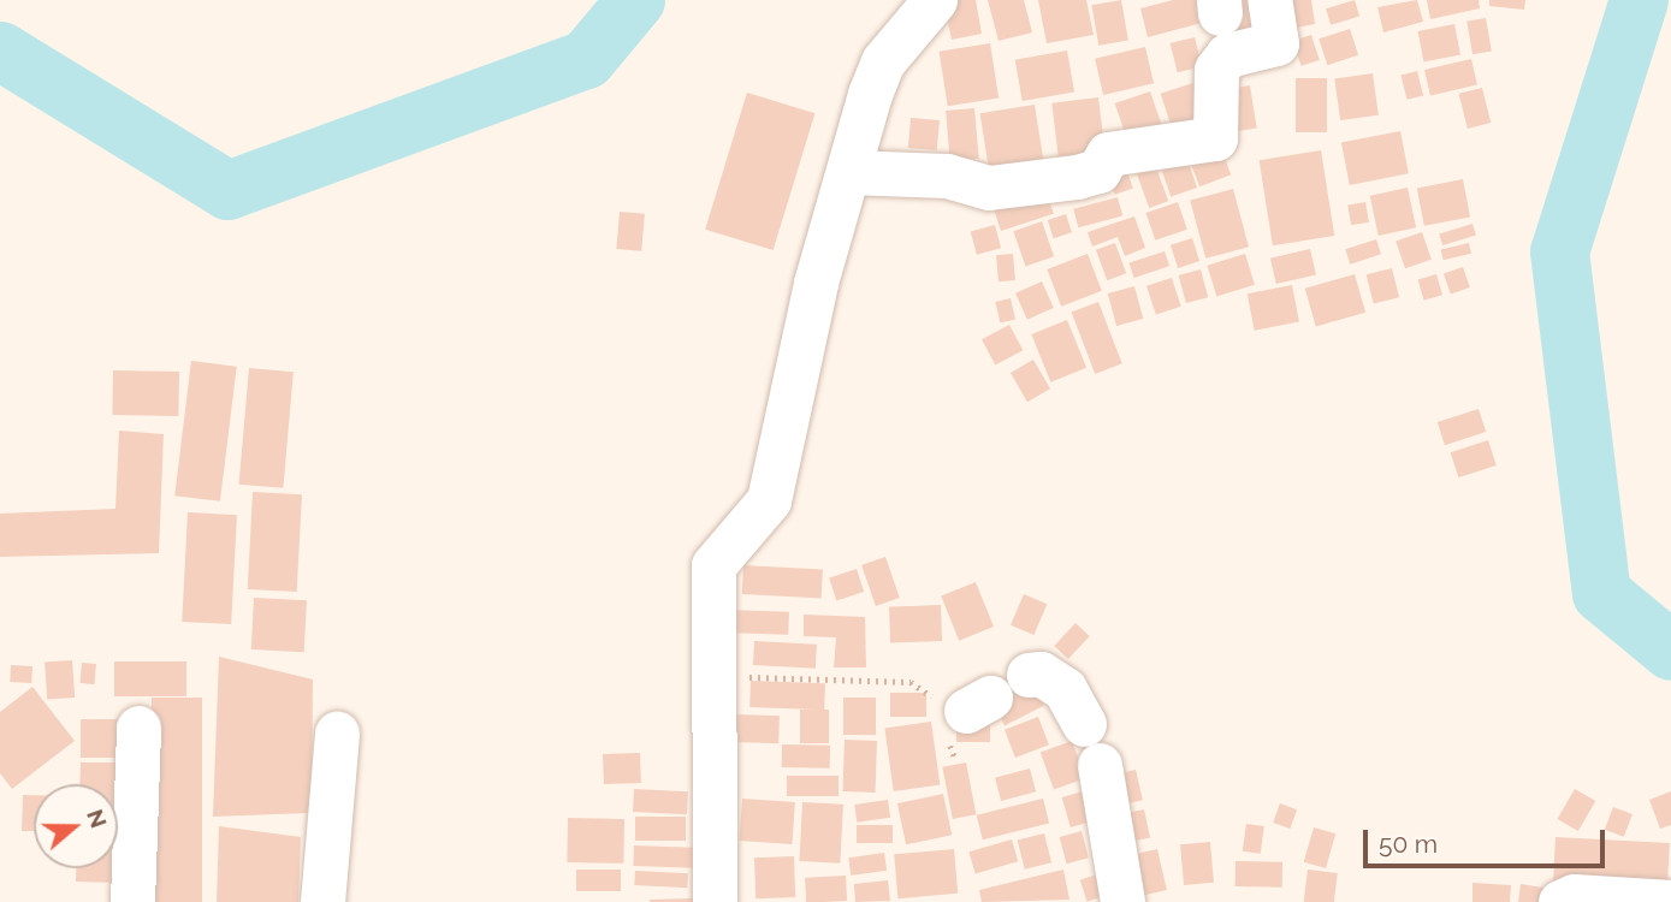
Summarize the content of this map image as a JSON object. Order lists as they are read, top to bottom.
{
  "scale_bar": "50 m",
  "north": "right"
}
